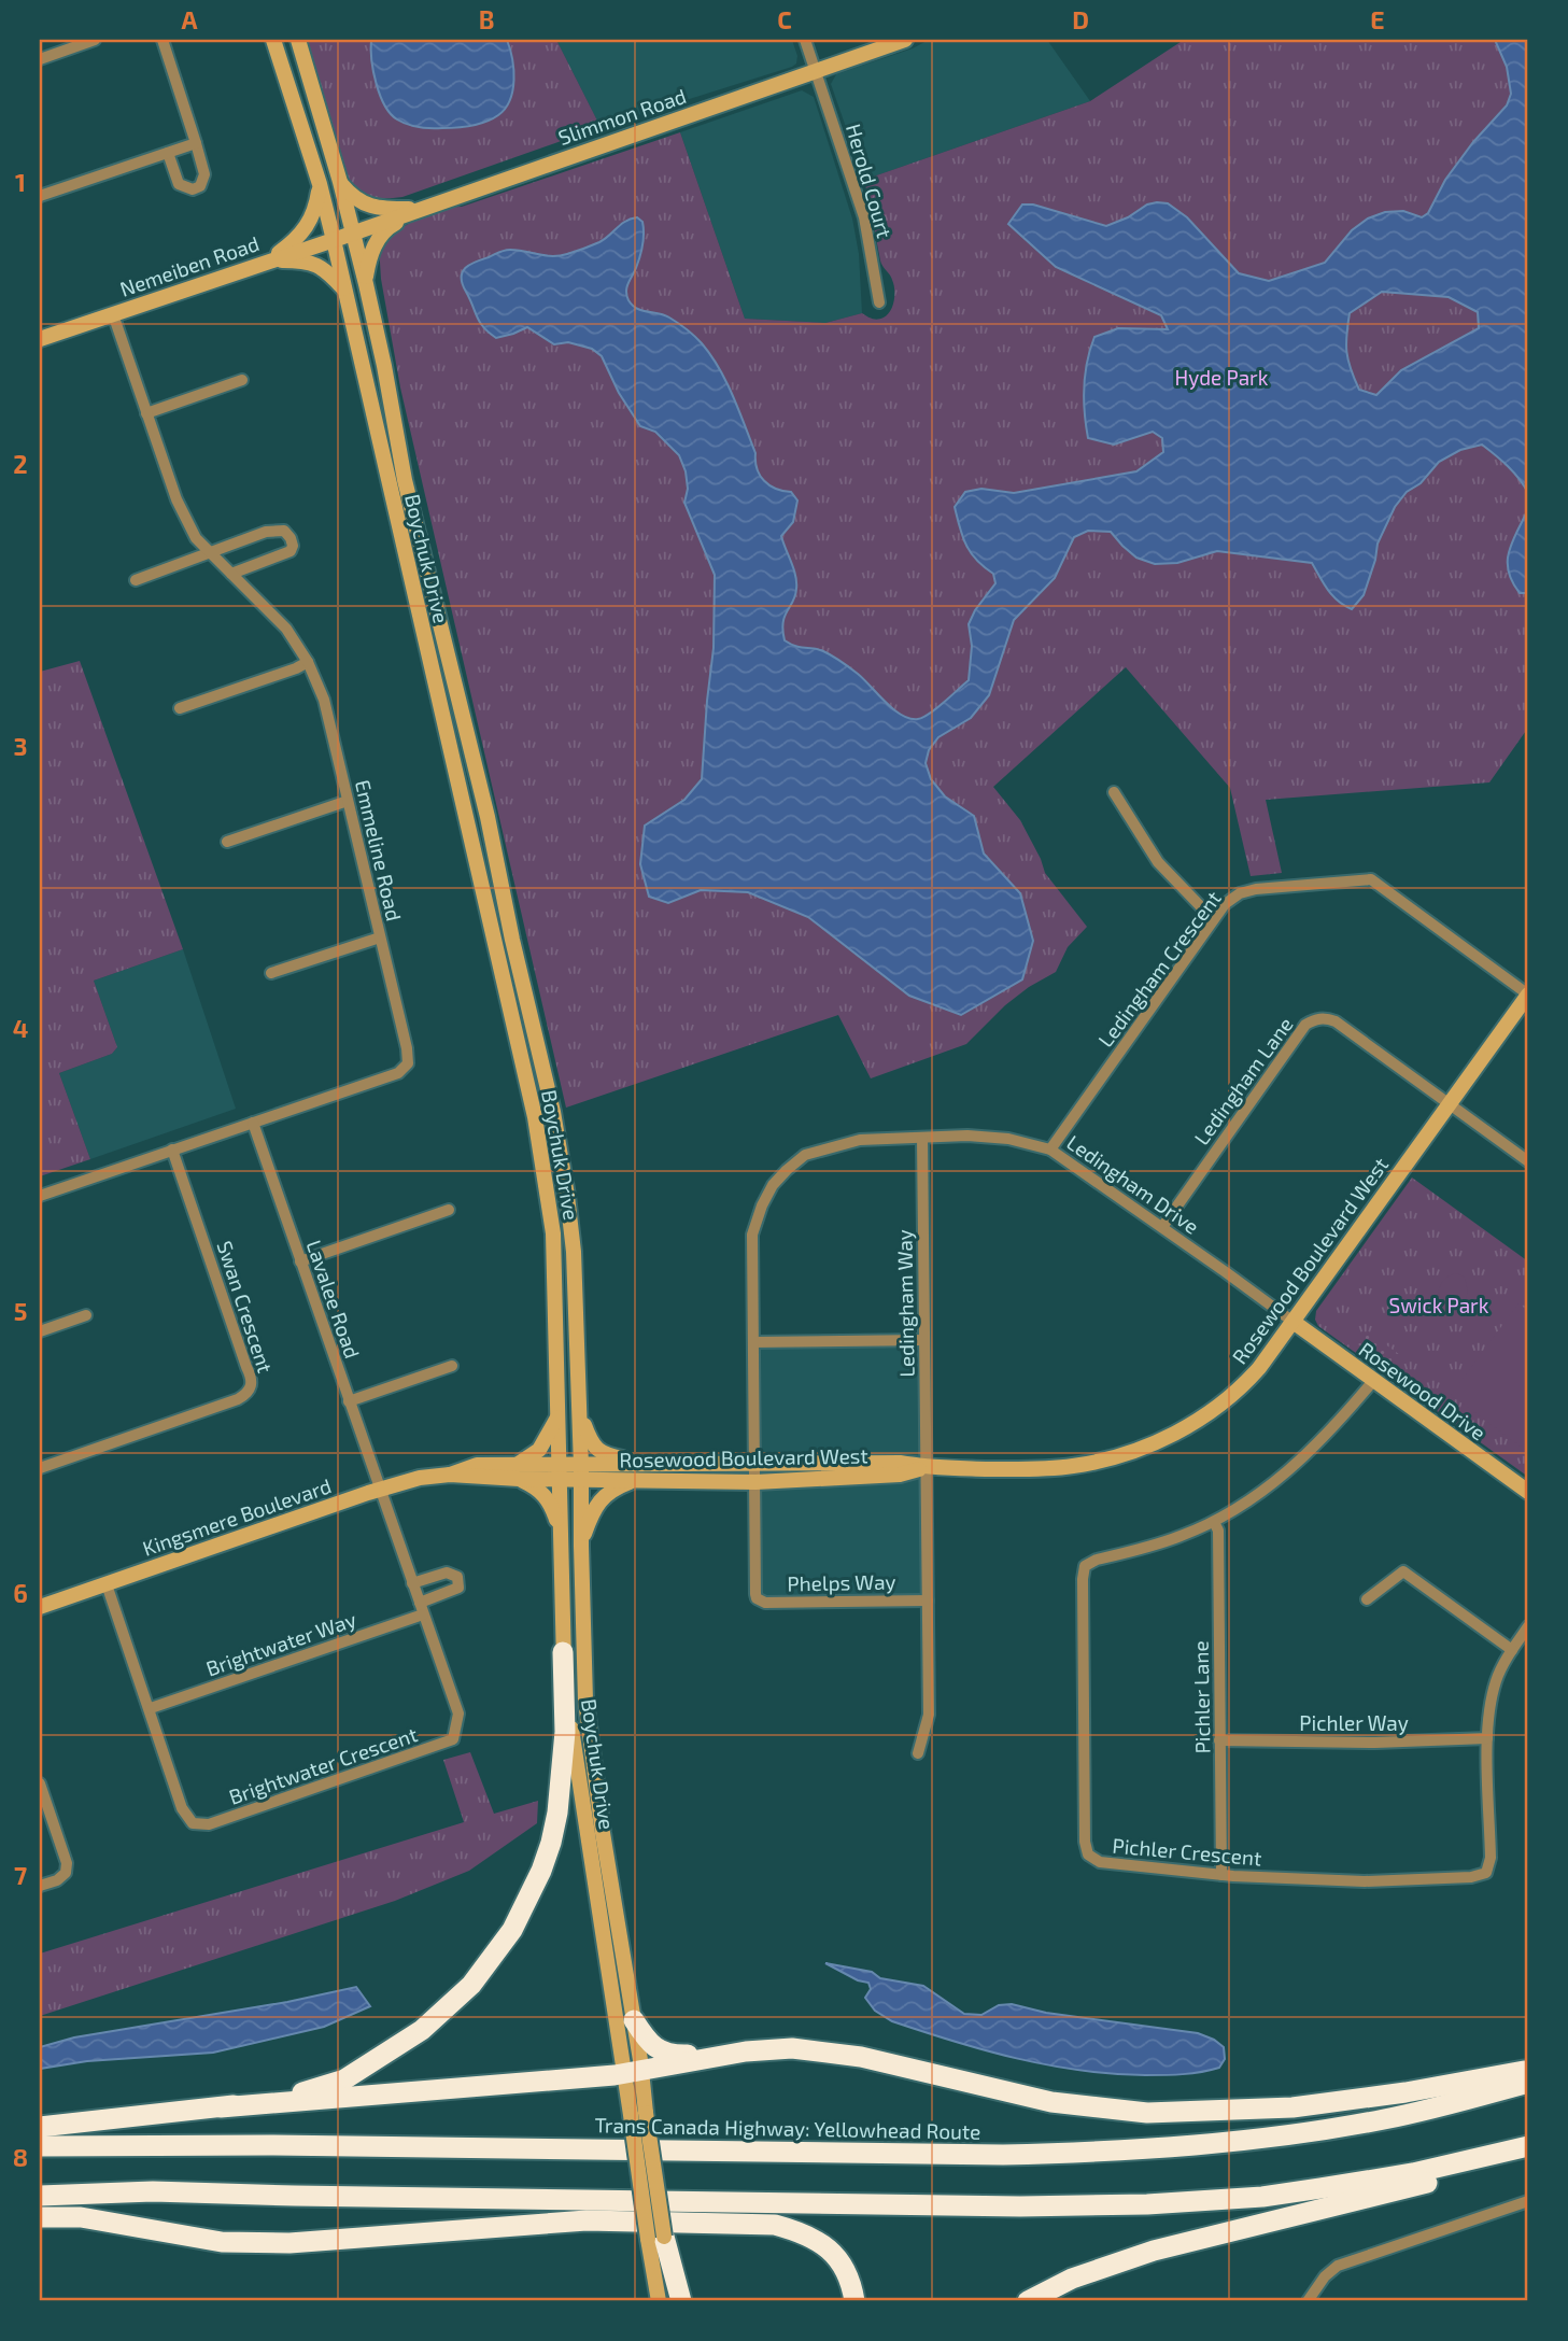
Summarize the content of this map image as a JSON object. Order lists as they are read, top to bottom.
{
  "streets": {
    "highway": ["Trans Canada Highway: Yellowhead Route"],
    "main road": [
      "Slimmon Road",
      "Nemeiben Road",
      "Boychuk Drive",
      "Rosewood Boulevard West",
      "Rosewood Drive",
      "Kingsmere Boulevard"
    ],
    "street": [
      "Herold Court",
      "Emmeline Road",
      "Ledingham Crescent",
      "Ledingham Lane",
      "Ledingham Drive",
      "Lavalee Road",
      "Ledingham Way",
      "Swan Crescent",
      "Phelps Way",
      "Brightwater Way",
      "Pichler Lane",
      "Pichler Way",
      "Brightwater Crescent",
      "Pichler Crescent"
    ]
  },
  "crossings": [
    ["Slimmon Road", "Herold Court"],
    ["Slimmon Road", "Nemeiben Road"],
    ["Slimmon Road", "Boychuk Drive"],
    ["Nemeiben Road", "Boychuk Drive"],
    ["Nemeiben Road", "Emmeline Road"],
    ["Boychuk Drive", "Rosewood Boulevard West"],
    ["Boychuk Drive", "Kingsmere Boulevard"],
    ["Emmeline Road", "Lavalee Road"],
    ["Emmeline Road", "Swan Crescent"],
    ["Ledingham Crescent", "Ledingham Drive"],
    ["Ledingham Crescent", "Rosewood Boulevard West"],
    ["Ledingham Lane", "Ledingham Drive"],
    ["Ledingham Lane", "Rosewood Boulevard West"],
    ["Ledingham Drive", "Rosewood Boulevard West"],
    ["Ledingham Drive", "Ledingham Way"],
    ["Ledingham Drive", "Rosewood Drive"],
    ["Ledingham Drive", "Phelps Way"],
    ["Rosewood Boulevard West", "Ledingham Way"],
    ["Rosewood Boulevard West", "Rosewood Drive"],
    ["Rosewood Boulevard West", "Kingsmere Boulevard"],
    ["Rosewood Boulevard West", "Phelps Way"],
    ["Lavalee Road", "Kingsmere Boulevard"],
    ["Lavalee Road", "Brightwater Crescent"],
    ["Ledingham Way", "Phelps Way"],
    ["Rosewood Drive", "Pichler Crescent"],
    ["Kingsmere Boulevard", "Brightwater Crescent"],
    ["Brightwater Way", "Brightwater Crescent"],
    ["Pichler Lane", "Pichler Way"],
    ["Pichler Lane", "Pichler Crescent"],
    ["Pichler Way", "Pichler Crescent"]
  ],
  "parks": ["Hyde Park", "Swick Park"],
  "grid": {
    "columns": [
      "A",
      "B",
      "C",
      "D",
      "E"
    ],
    "rows": [
      "1",
      "2",
      "3",
      "4",
      "5",
      "6",
      "7",
      "8"
    ]
  }
}
